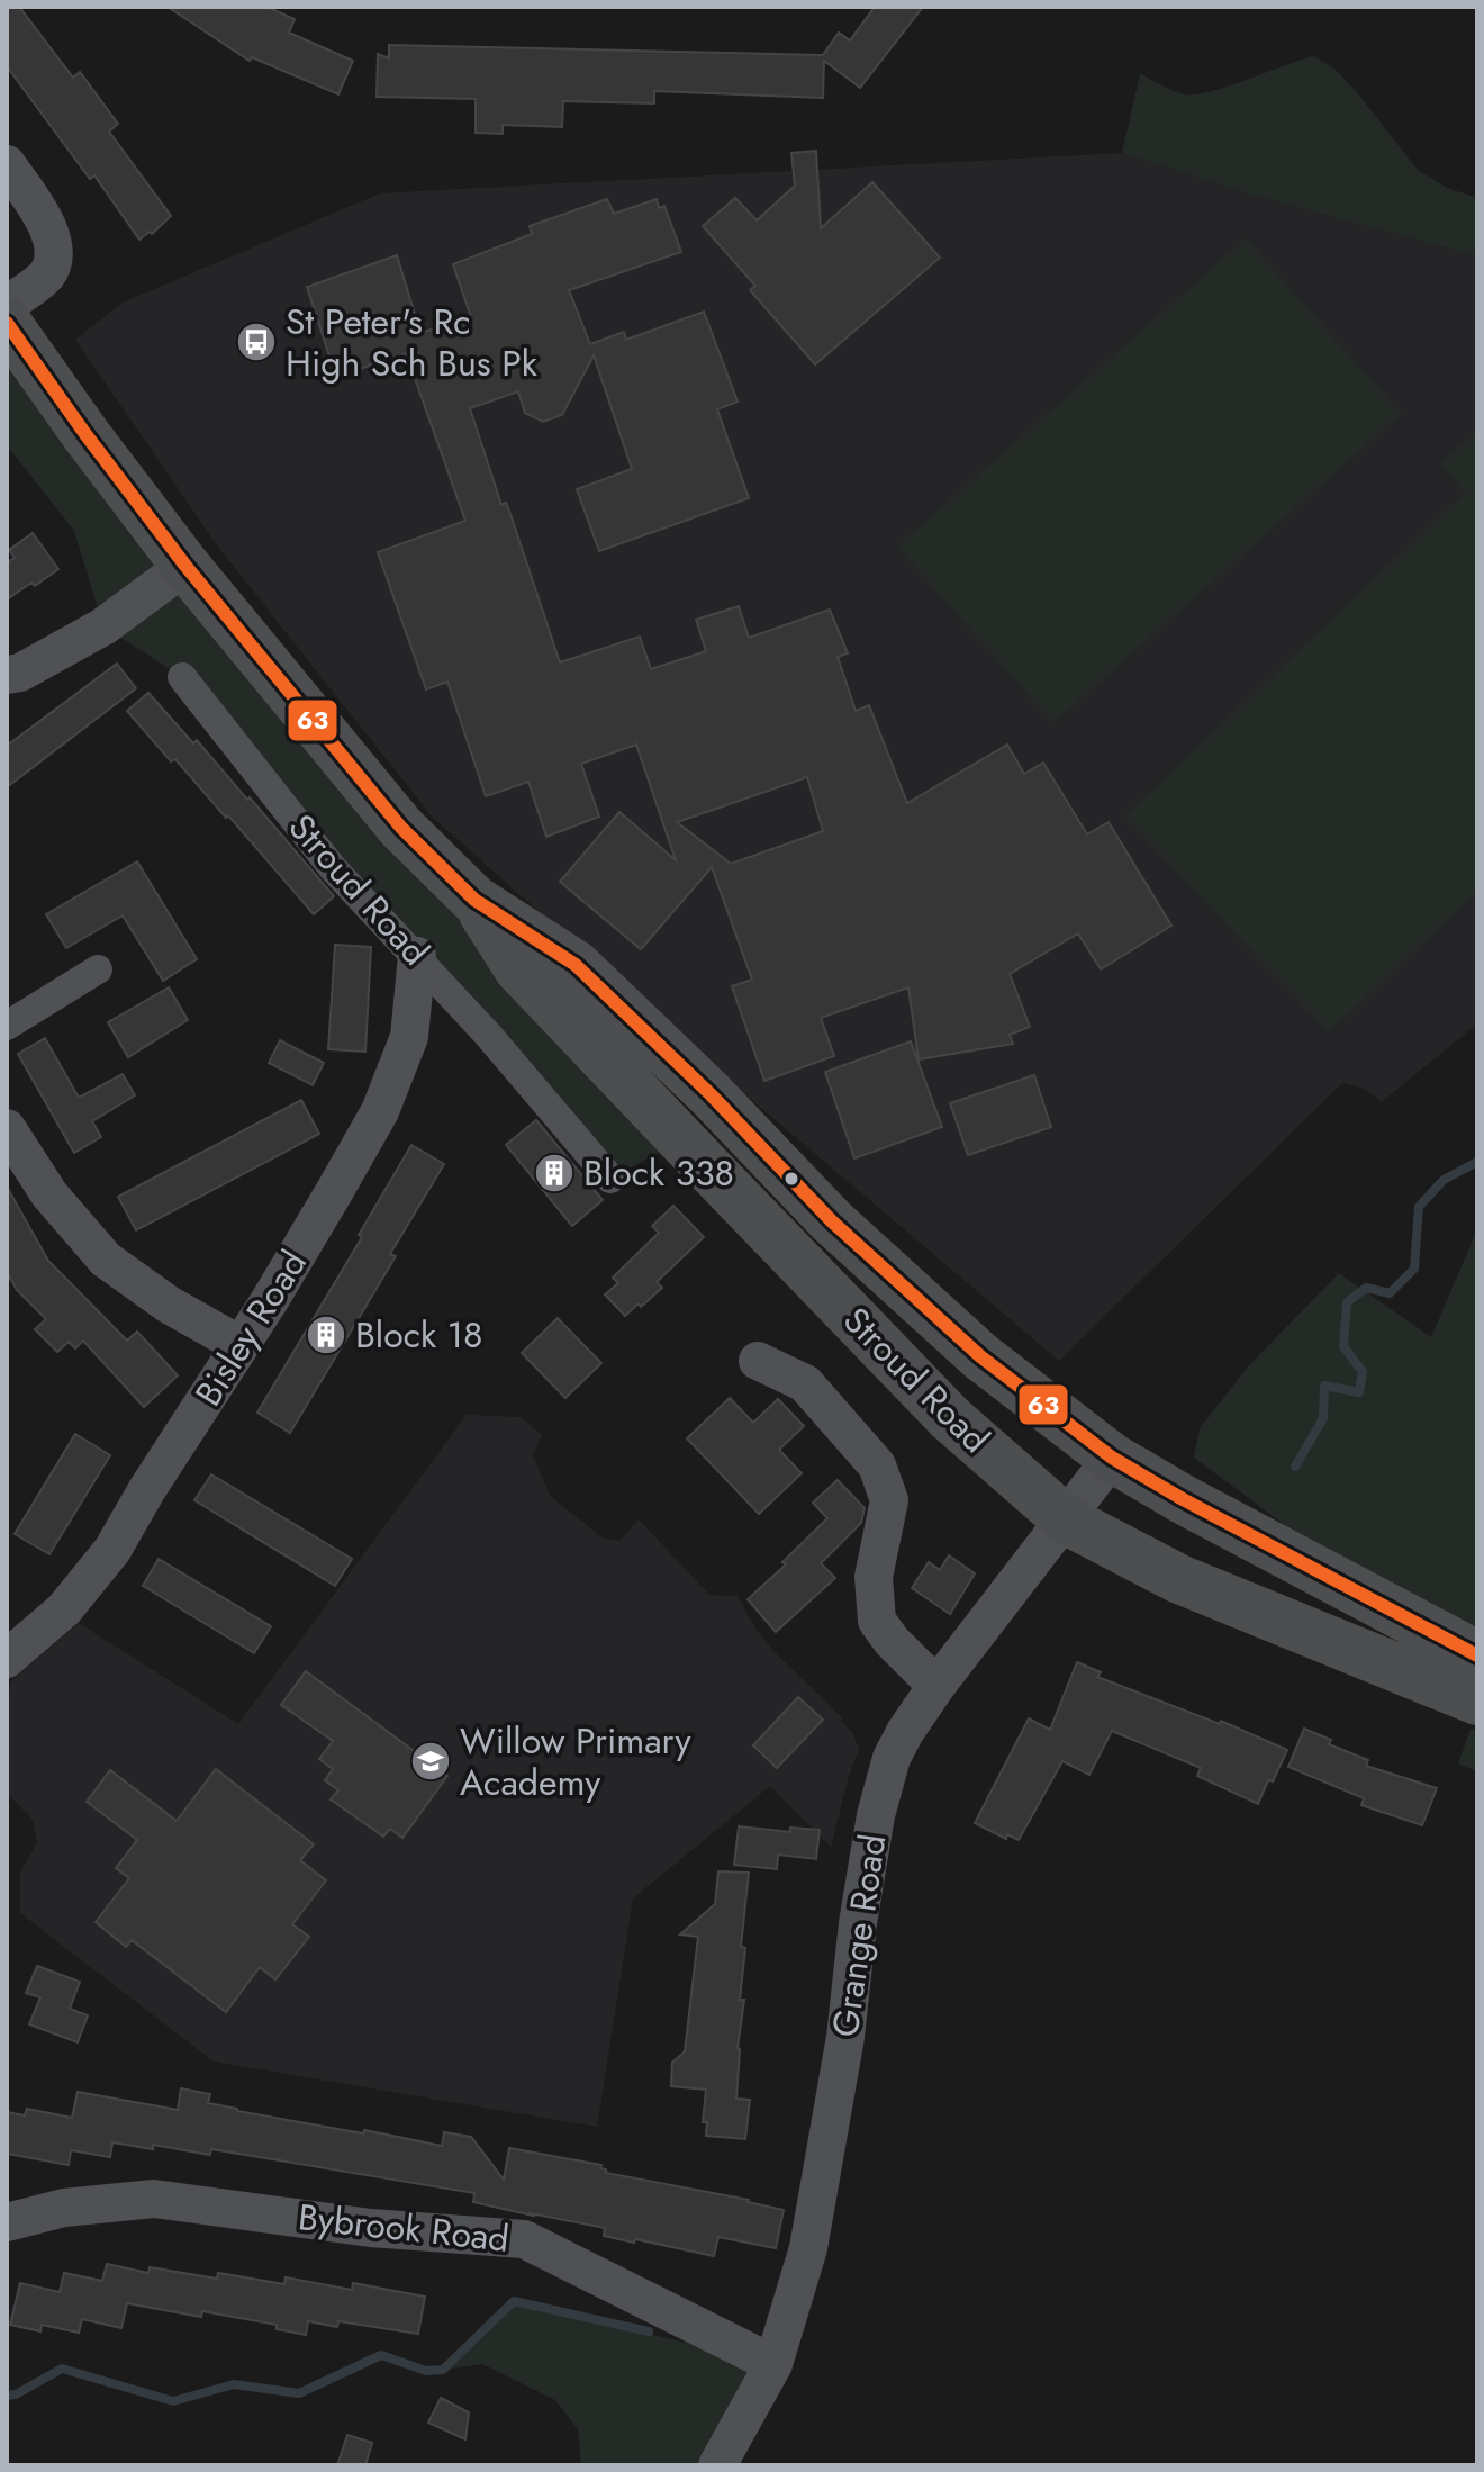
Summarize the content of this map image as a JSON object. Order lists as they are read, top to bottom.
{
  "streets": {
    "main road": ["Stroud Road"],
    "street": ["Bisley Road", "Grange Road", "Bybrook Road"]
  },
  "crossings": [
    ["Stroud Road", "Bisley Road"],
    ["Stroud Road", "Grange Road"],
    ["Grange Road", "Bybrook Road"]
  ],
  "places": {
    "bus stop": ["St Peter's Rc High Sch Bus Pk"],
    "building": ["Block 338", "Block 18"],
    "school or university": ["Willow Primary Academy"]
  },
  "lines": ["transit line 63"]
}
